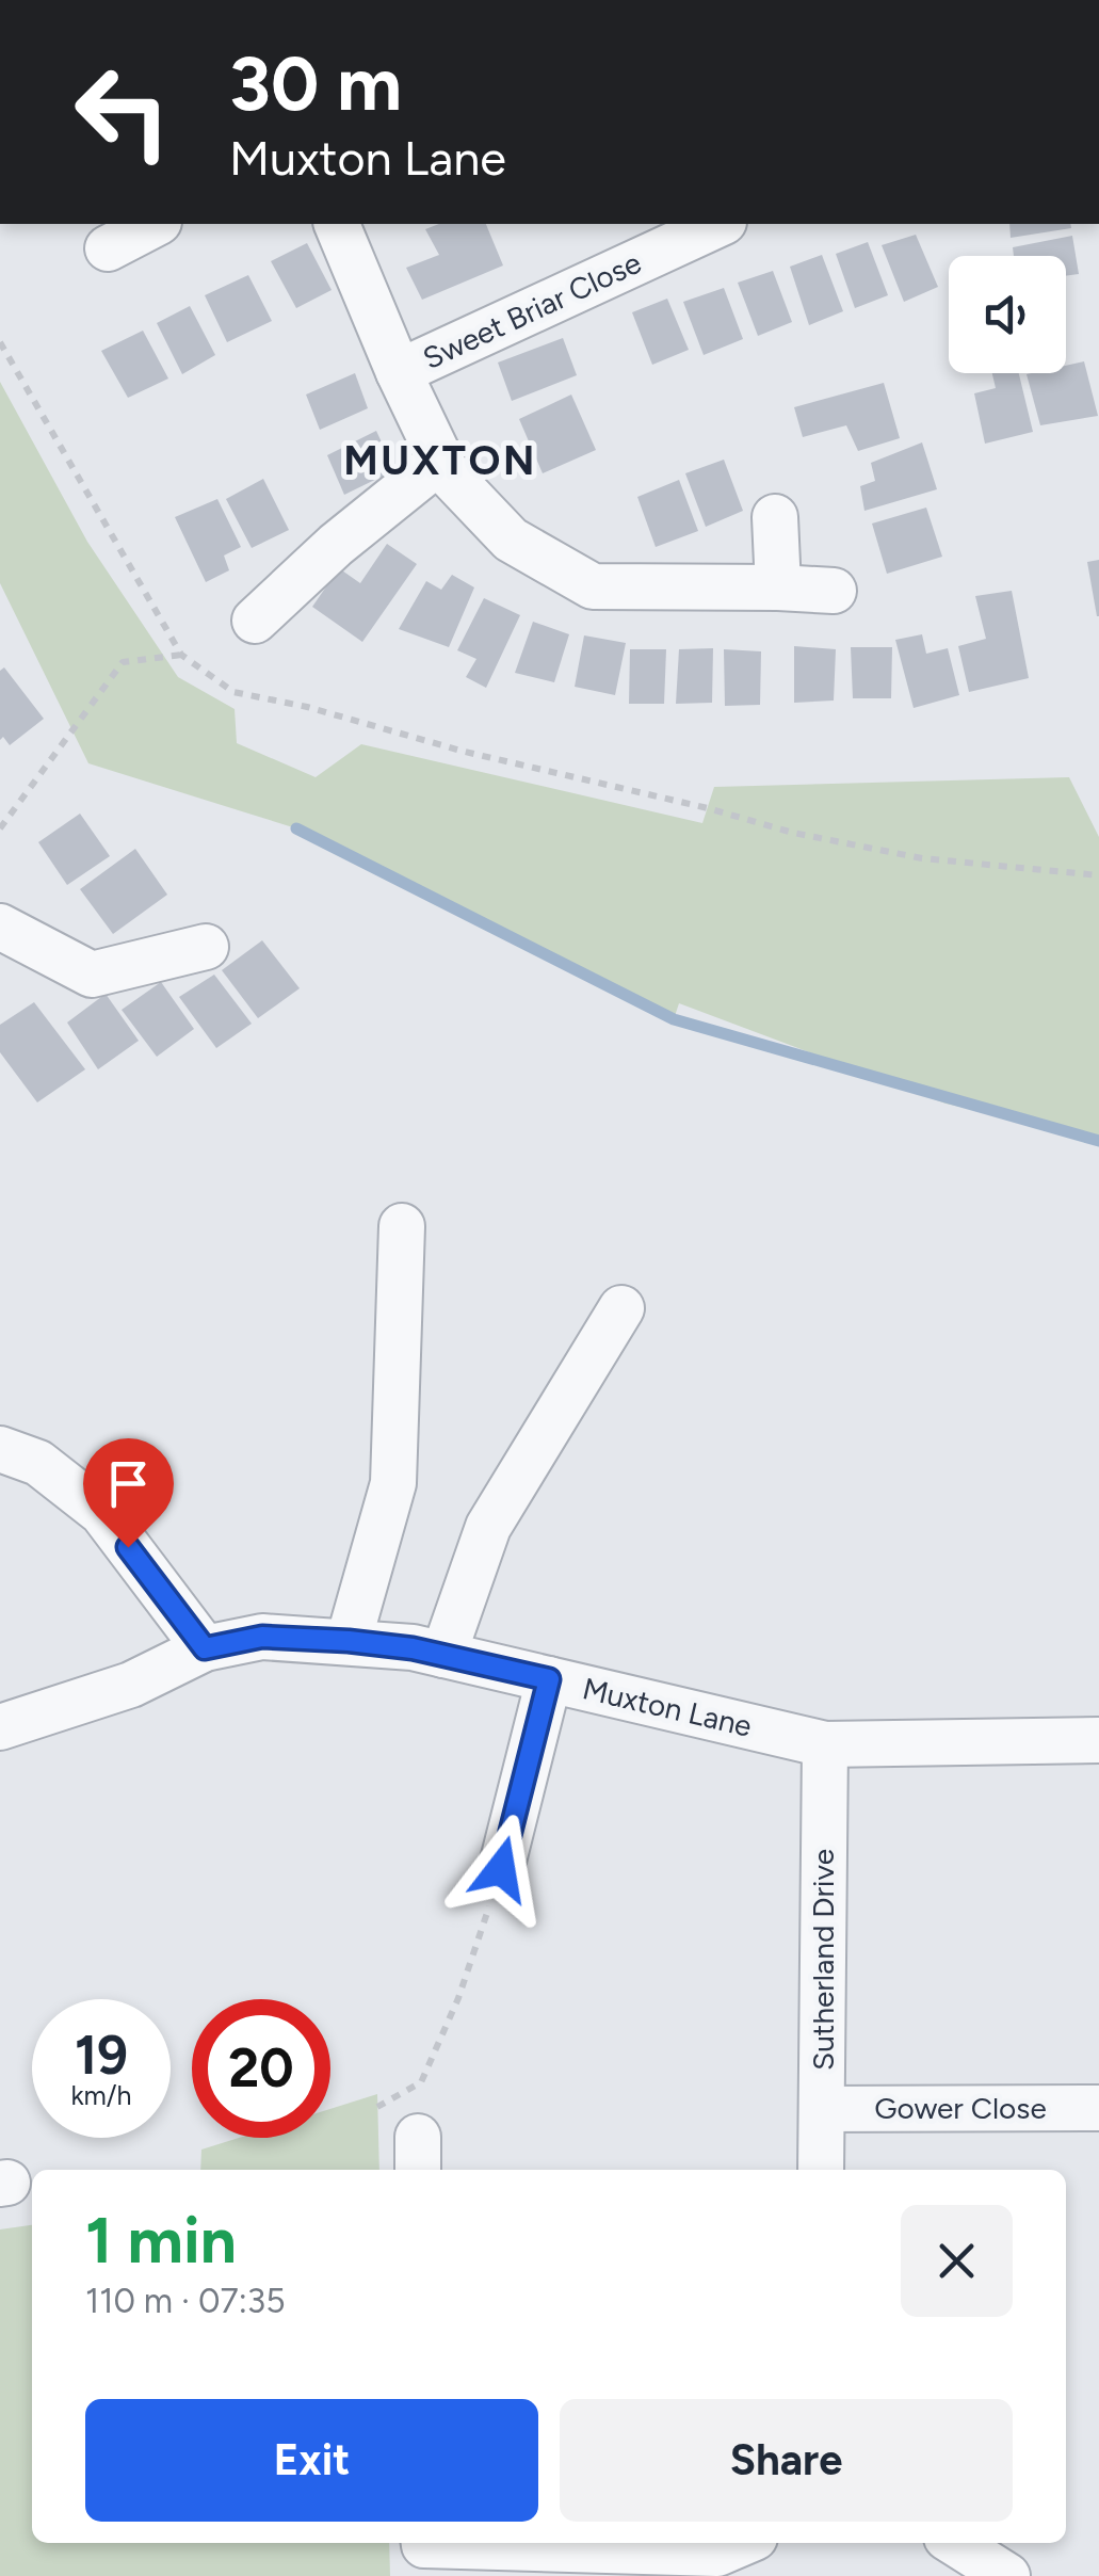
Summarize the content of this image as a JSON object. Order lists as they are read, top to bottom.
{
  "streets": {
    "street": [
      "Sweet Briar Close",
      "Muxton Lane",
      "Sutherland Drive",
      "Gower Close"
    ]
  },
  "crossings": [
    ["Muxton Lane", "Sutherland Drive"],
    ["Sutherland Drive", "Gower Close"]
  ],
  "districts": ["MUXTON"],
  "page": {
    "turn": ["30 m", "Muxton Lane"],
    "speed": "19 km/h",
    "limit": "20",
    "heading": ["1 min", "110 m · 07:35"],
    "buttons": ["Exit", "Share"]
  }
}
